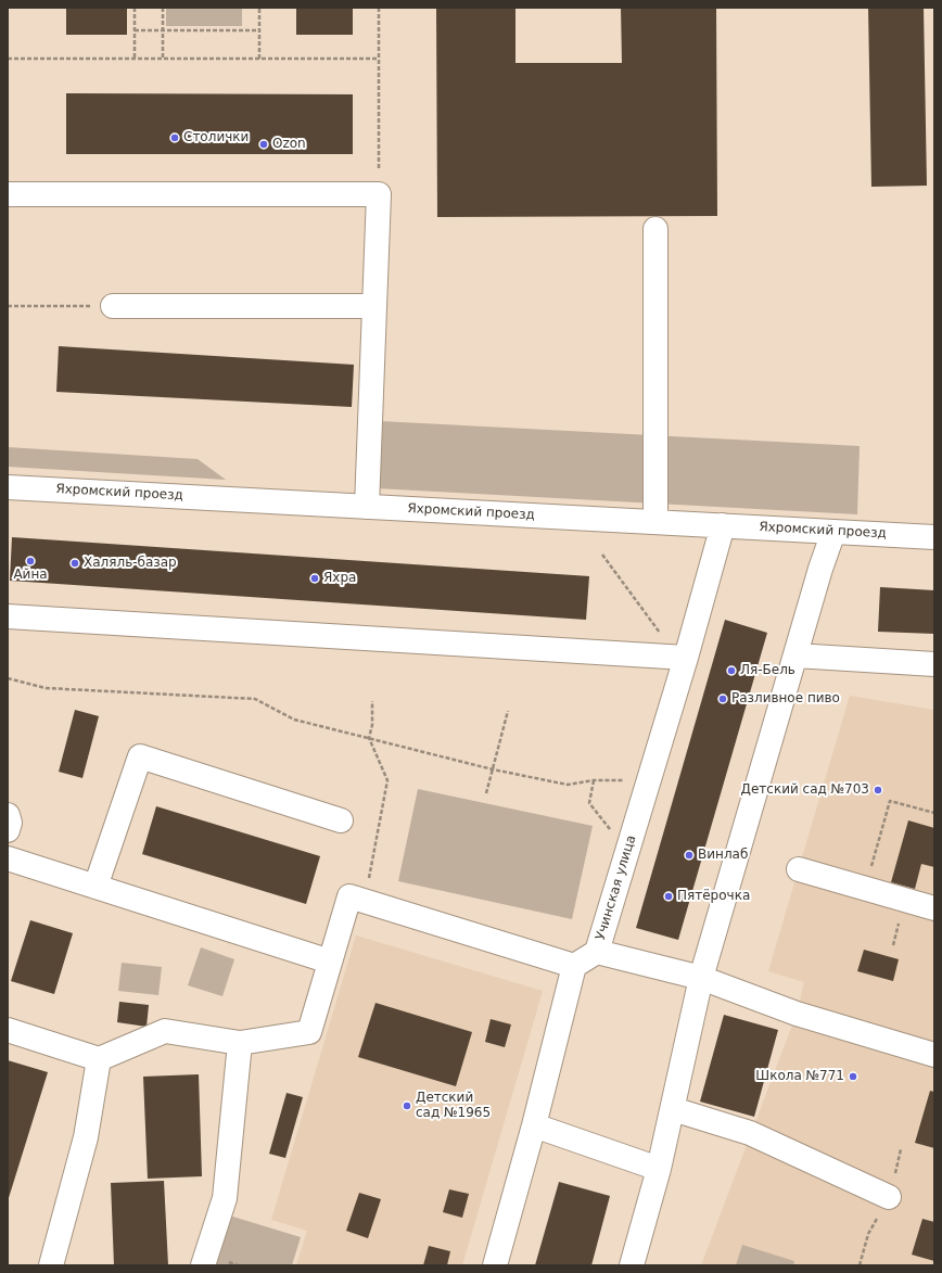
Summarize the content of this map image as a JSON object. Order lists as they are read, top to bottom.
{
  "streets": {
    "street": ["Яхромский проезд", "Учинская улица"]
  },
  "crossings": [
    ["Яхромский проезд", "Учинская улица"]
  ],
  "places": [
    "Столички",
    "Ozon",
    "Айна",
    "Халяль-базар",
    "Яхра",
    "Ля-Бель",
    "Разливное пиво",
    "Детский сад №703",
    "Винлаб",
    "Пятёрочка",
    "Школа №771",
    "Детский сад №1965"
  ]
}
